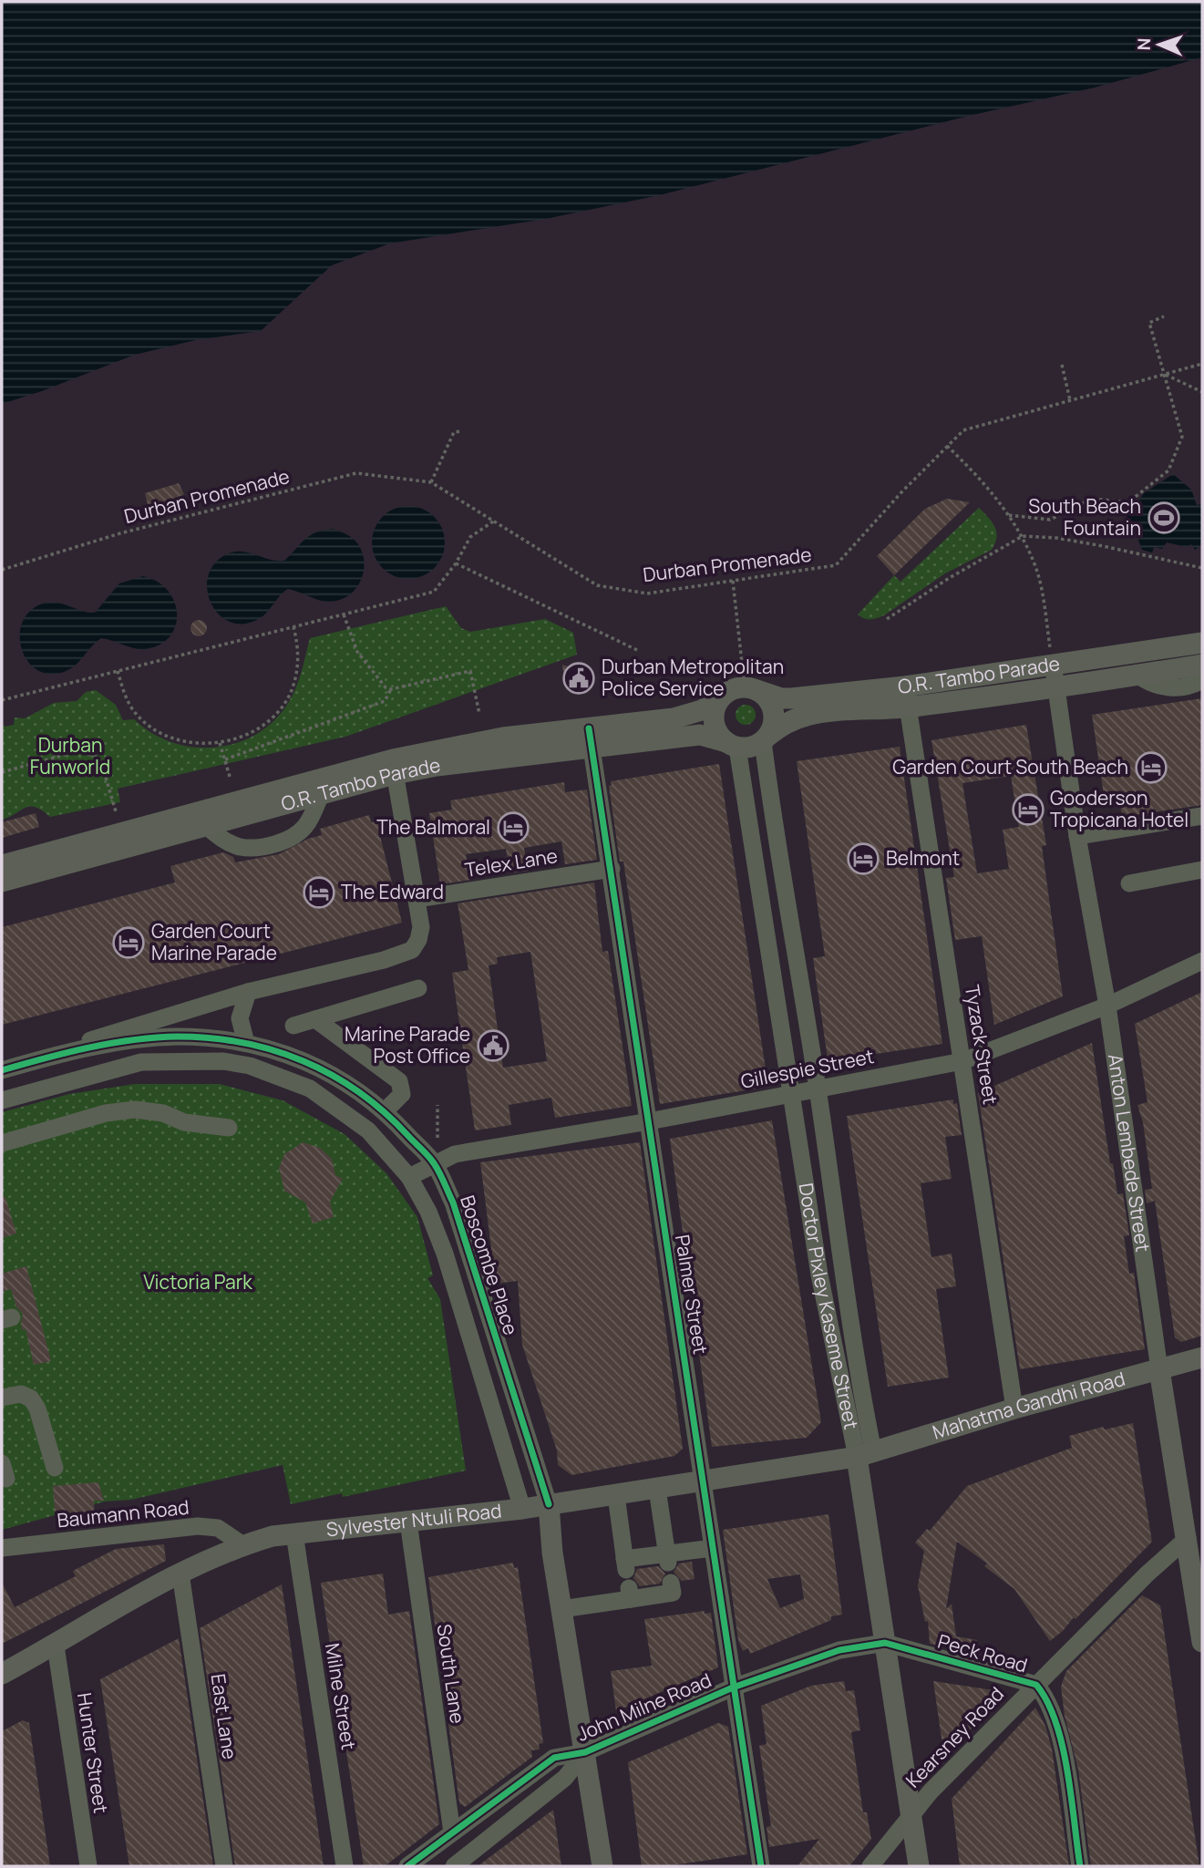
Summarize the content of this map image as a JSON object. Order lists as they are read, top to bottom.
{
  "streets": {
    "main road": [
      "O.R. Tambo Parade",
      "Anton Lembede Street",
      "Doctor Pixley Kaseme Street",
      "Mahatma Gandhi Road",
      "Sylvester Ntuli Road"
    ],
    "street": [
      "Telex Lane",
      "Tyzack Street",
      "Gillespie Street",
      "Boscombe Place",
      "Palmer Street",
      "Baumann Road",
      "Peck Road",
      "South Lane",
      "Milne Street",
      "John Milne Road",
      "East Lane",
      "Kearsney Road",
      "Hunter Street"
    ],
    "path": ["Durban Promenade"]
  },
  "crossings": [
    ["O.R. Tambo Parade", "Tyzack Street"],
    ["O.R. Tambo Parade", "Anton Lembede Street"],
    ["O.R. Tambo Parade", "Palmer Street"],
    ["O.R. Tambo Parade", "Doctor Pixley Kaseme Street"],
    ["Telex Lane", "Palmer Street"],
    ["Tyzack Street", "Gillespie Street"],
    ["Tyzack Street", "Mahatma Gandhi Road"],
    ["Gillespie Street", "Anton Lembede Street"],
    ["Gillespie Street", "Boscombe Place"],
    ["Gillespie Street", "Palmer Street"],
    ["Gillespie Street", "Doctor Pixley Kaseme Street"],
    ["Anton Lembede Street", "Mahatma Gandhi Road"],
    ["Anton Lembede Street", "Kearsney Road"],
    ["Boscombe Place", "Sylvester Ntuli Road"],
    ["Palmer Street", "Sylvester Ntuli Road"],
    ["Palmer Street", "John Milne Road"],
    ["Doctor Pixley Kaseme Street", "Mahatma Gandhi Road"],
    ["Doctor Pixley Kaseme Street", "Sylvester Ntuli Road"],
    ["Doctor Pixley Kaseme Street", "Peck Road"],
    ["Doctor Pixley Kaseme Street", "John Milne Road"],
    ["Doctor Pixley Kaseme Street", "Kearsney Road"],
    ["Mahatma Gandhi Road", "Sylvester Ntuli Road"],
    ["Baumann Road", "Sylvester Ntuli Road"],
    ["Sylvester Ntuli Road", "South Lane"],
    ["Sylvester Ntuli Road", "Milne Street"],
    ["Sylvester Ntuli Road", "East Lane"],
    ["Sylvester Ntuli Road", "Hunter Street"],
    ["Peck Road", "John Milne Road"],
    ["Peck Road", "Kearsney Road"],
    ["South Lane", "John Milne Road"]
  ],
  "parks": ["Durban Funworld", "Victoria Park"],
  "places": {
    "sports": ["South Beach Fountain"],
    "public building": ["Durban Metropolitan Police Service", "Marine Parade Post Office"],
    "hotel": [
      "Garden Court South Beach",
      "Gooderson Tropicana Hotel",
      "The Balmoral",
      "Belmont",
      "The Edward",
      "Garden Court Marine Parade"
    ]
  },
  "north": "left"
}
